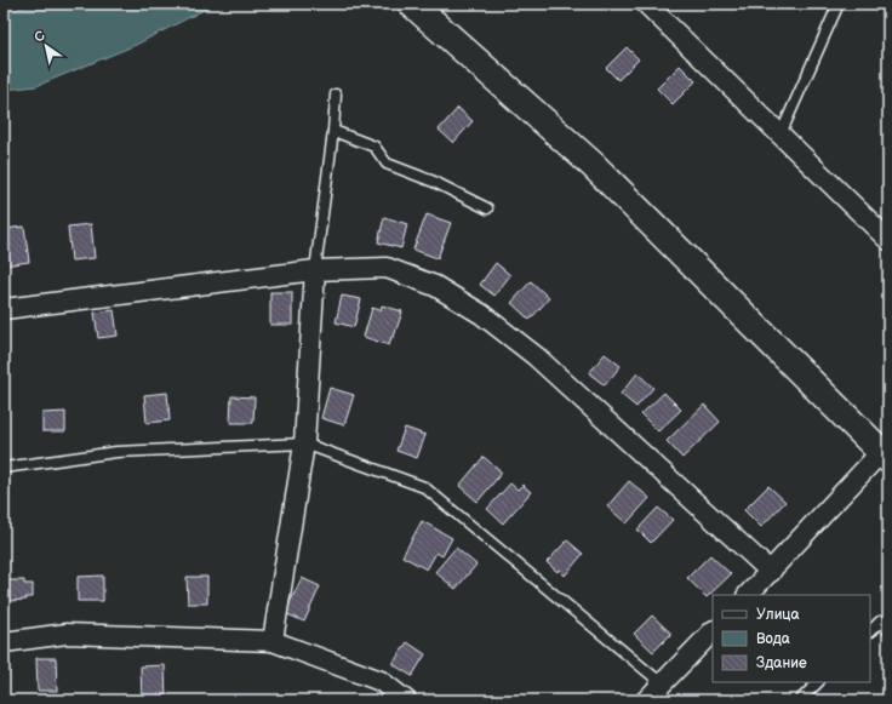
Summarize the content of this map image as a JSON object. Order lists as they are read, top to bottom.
{
  "legend": ["Улица", "Вода", "Здание"],
  "north": "top left"
}
